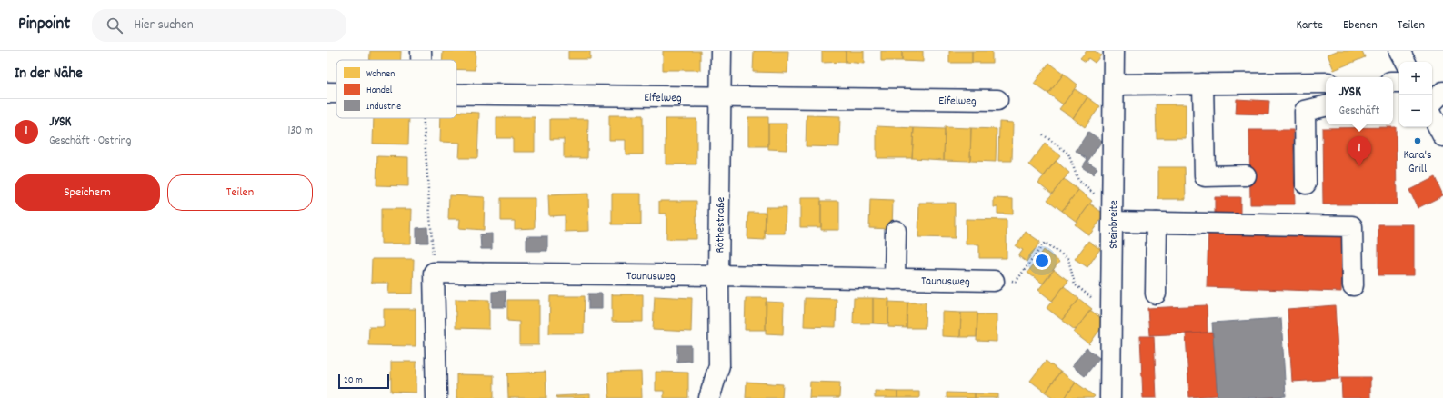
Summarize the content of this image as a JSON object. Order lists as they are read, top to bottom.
{
  "streets": {
    "street": [
      "Eifelweg",
      "Steinbreite",
      "Röthestraße",
      "Taunusweg"
    ]
  },
  "crossings": [
    ["Eifelweg", "Röthestraße"],
    ["Röthestraße", "Taunusweg"]
  ],
  "places": ["Kara's Grill"],
  "legend": ["Wohnen", "Handel", "Industrie"],
  "scale_bar": "20 m",
  "page": {
    "header": "Pinpoint",
    "search": "Hier suchen",
    "nav": ["Karte", "Ebenen", "Teilen"],
    "heading": "In der Nähe",
    "map_buttons": ["+", "−"],
    "popup": ["JYSK", "Geschäft"],
    "list": [
      {
        "mark": "1",
        "name": "JYSK",
        "note": "Geschäft · Ostring",
        "value": "130 m"
      }
    ],
    "pins": "1",
    "buttons": ["Speichern", "Teilen"],
    "scale": "20 m"
  }
}
